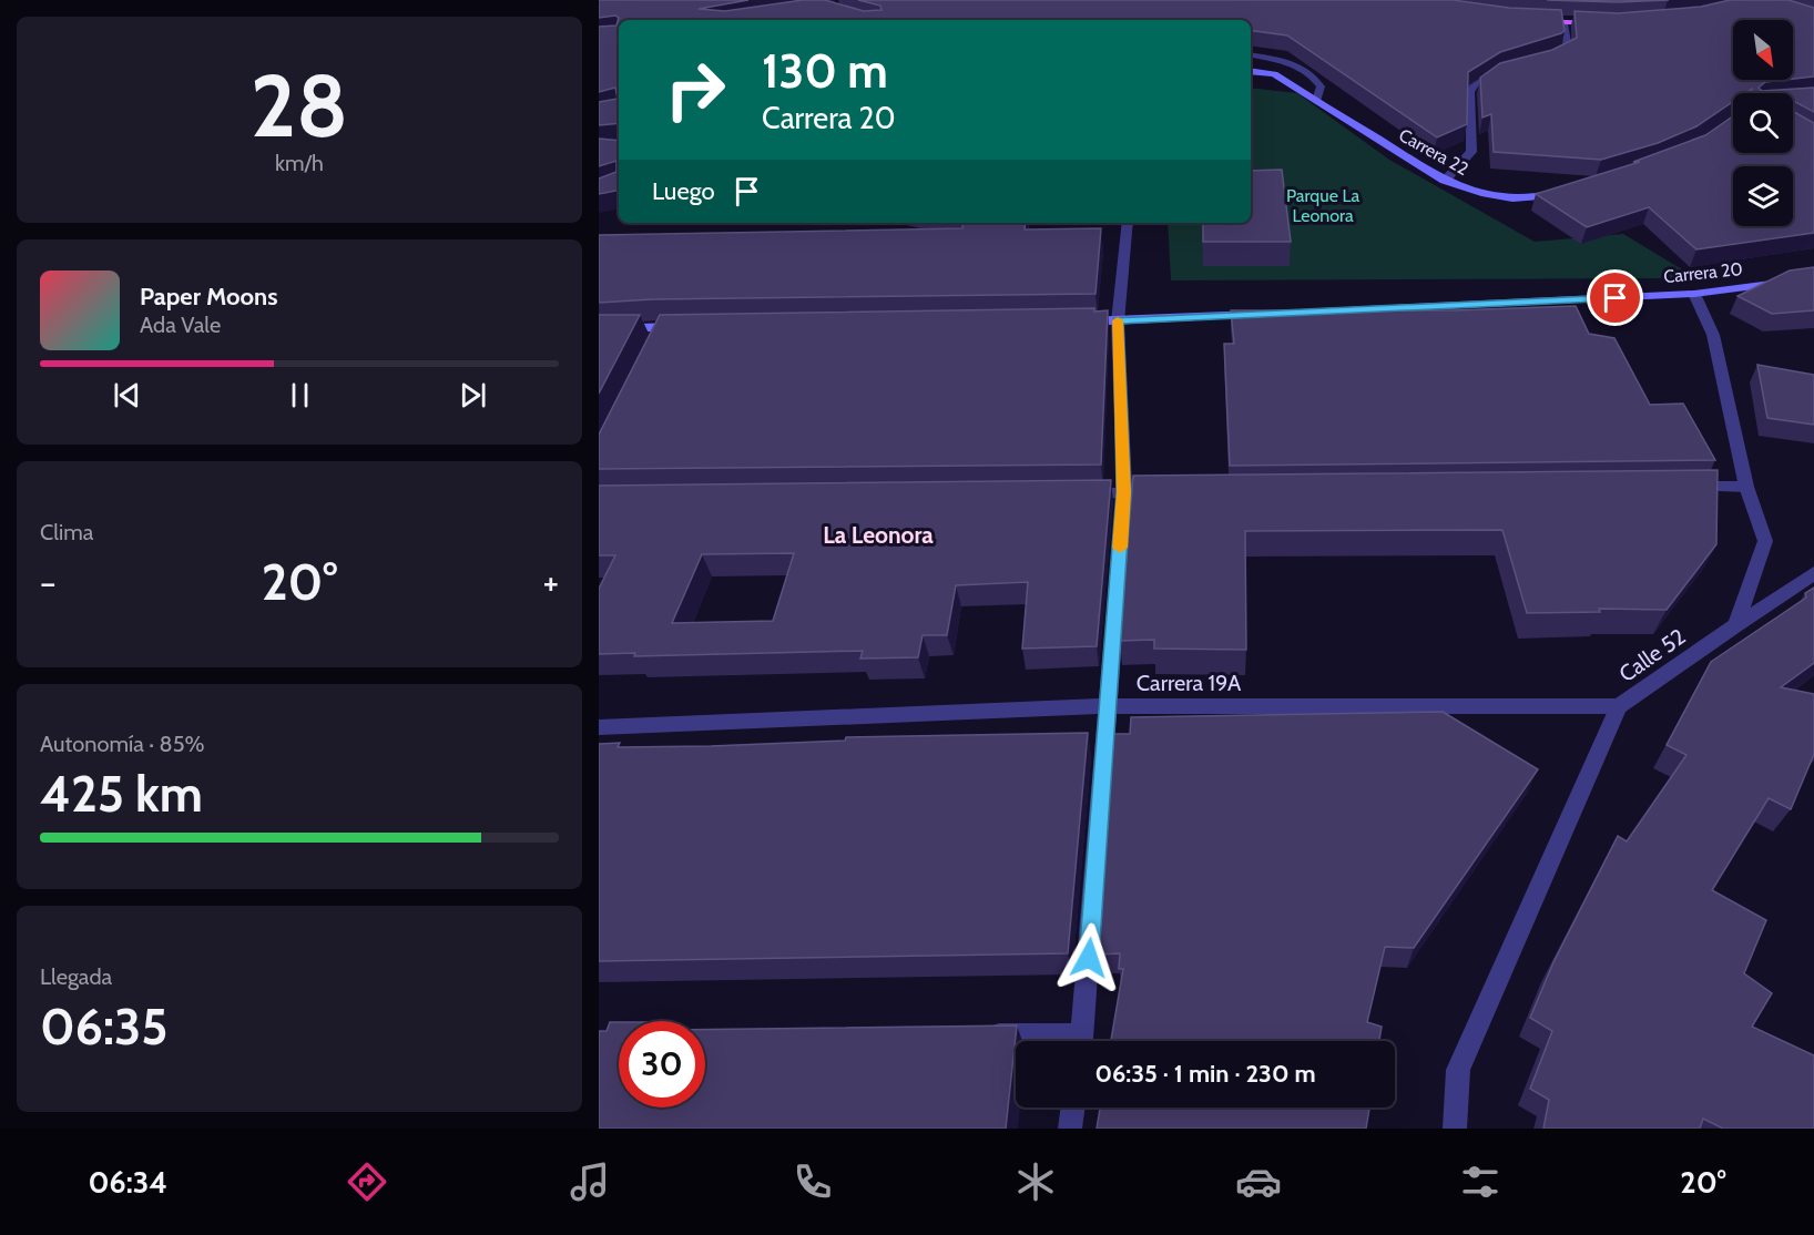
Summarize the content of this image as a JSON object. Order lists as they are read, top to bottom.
{
  "streets": {
    "main road": ["Carrera 22", "Carrera 20"],
    "street": ["Calle 52", "Carrera 19A"]
  },
  "crossings": [
    ["Calle 52", "Carrera 19A"]
  ],
  "districts": ["La Leonora"],
  "parks": ["Parque La Leonora"],
  "north": "bottom right",
  "page": {
    "tile": [
      ["28", "km/h"],
      "Clima",
      ["Autonomía · 85%", "425 km"],
      ["Llegada", "06:35"]
    ],
    "turn": ["130 m", "Carrera 20"],
    "then": "Luego",
    "song": ["Paper Moons", "Ada Vale"],
    "heat": ["−", "20°", "+"],
    "limit": "30",
    "trip": "06:35 · 1 min · 230 m",
    "tabs": ["06:34", "20°"]
  }
}
